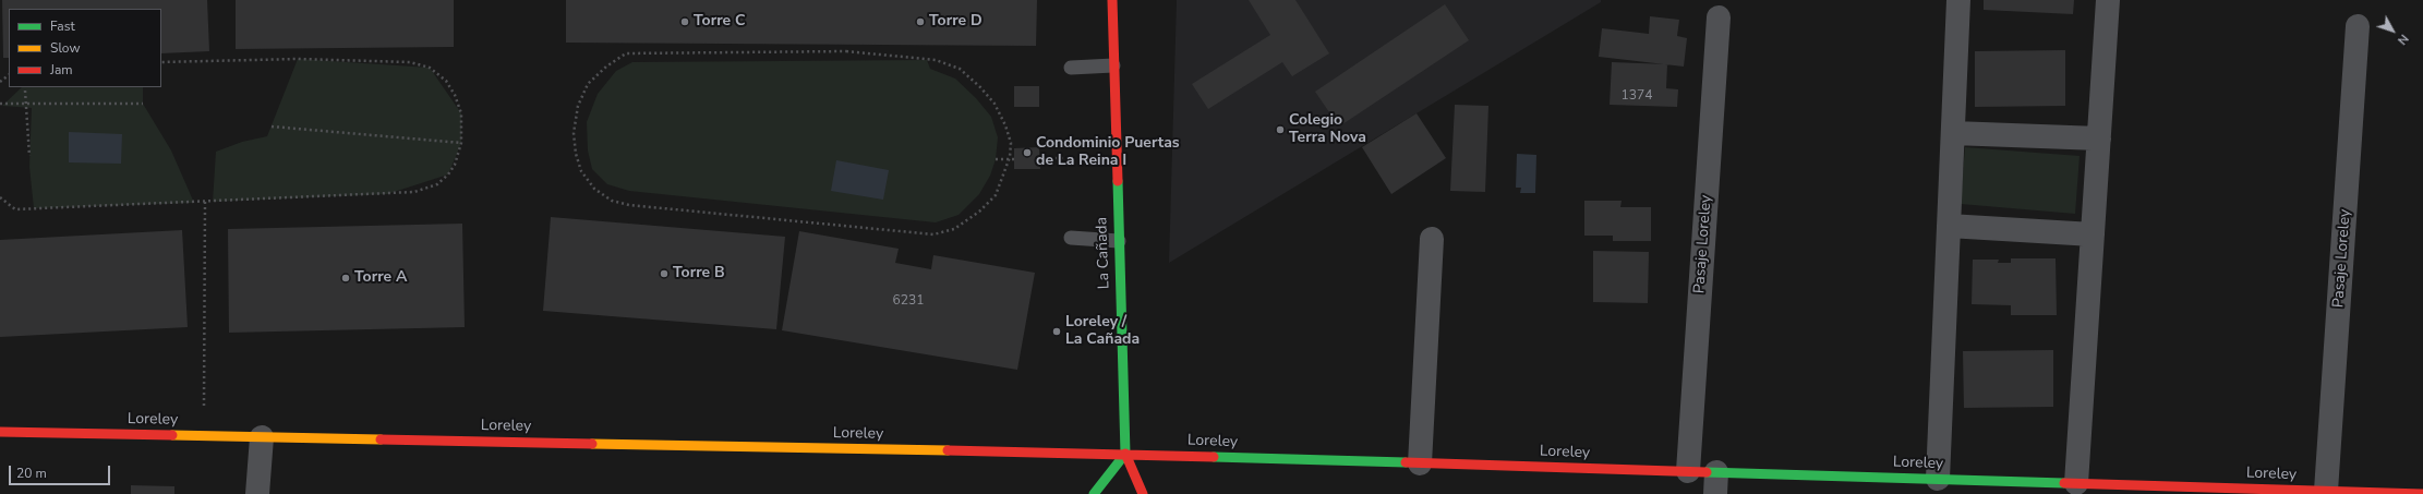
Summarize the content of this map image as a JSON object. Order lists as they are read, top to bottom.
{
  "streets": {
    "main road": ["La Cañada", "Loreley"],
    "street": ["Pasaje Loreley"]
  },
  "crossings": [
    ["Pasaje Loreley", "Loreley"],
    ["La Cañada", "Loreley"]
  ],
  "places": [
    "Torre C",
    "Torre D",
    "Colegio Terra Nova",
    "Condominio Puertas de La Reina I",
    "Torre B",
    "Torre A",
    "Loreley / La Cañada"
  ],
  "house_numbers": ["1374", "6231"],
  "legend": ["Fast", "Slow", "Jam"],
  "scale_bar": "20 m",
  "north": "bottom right"
}
